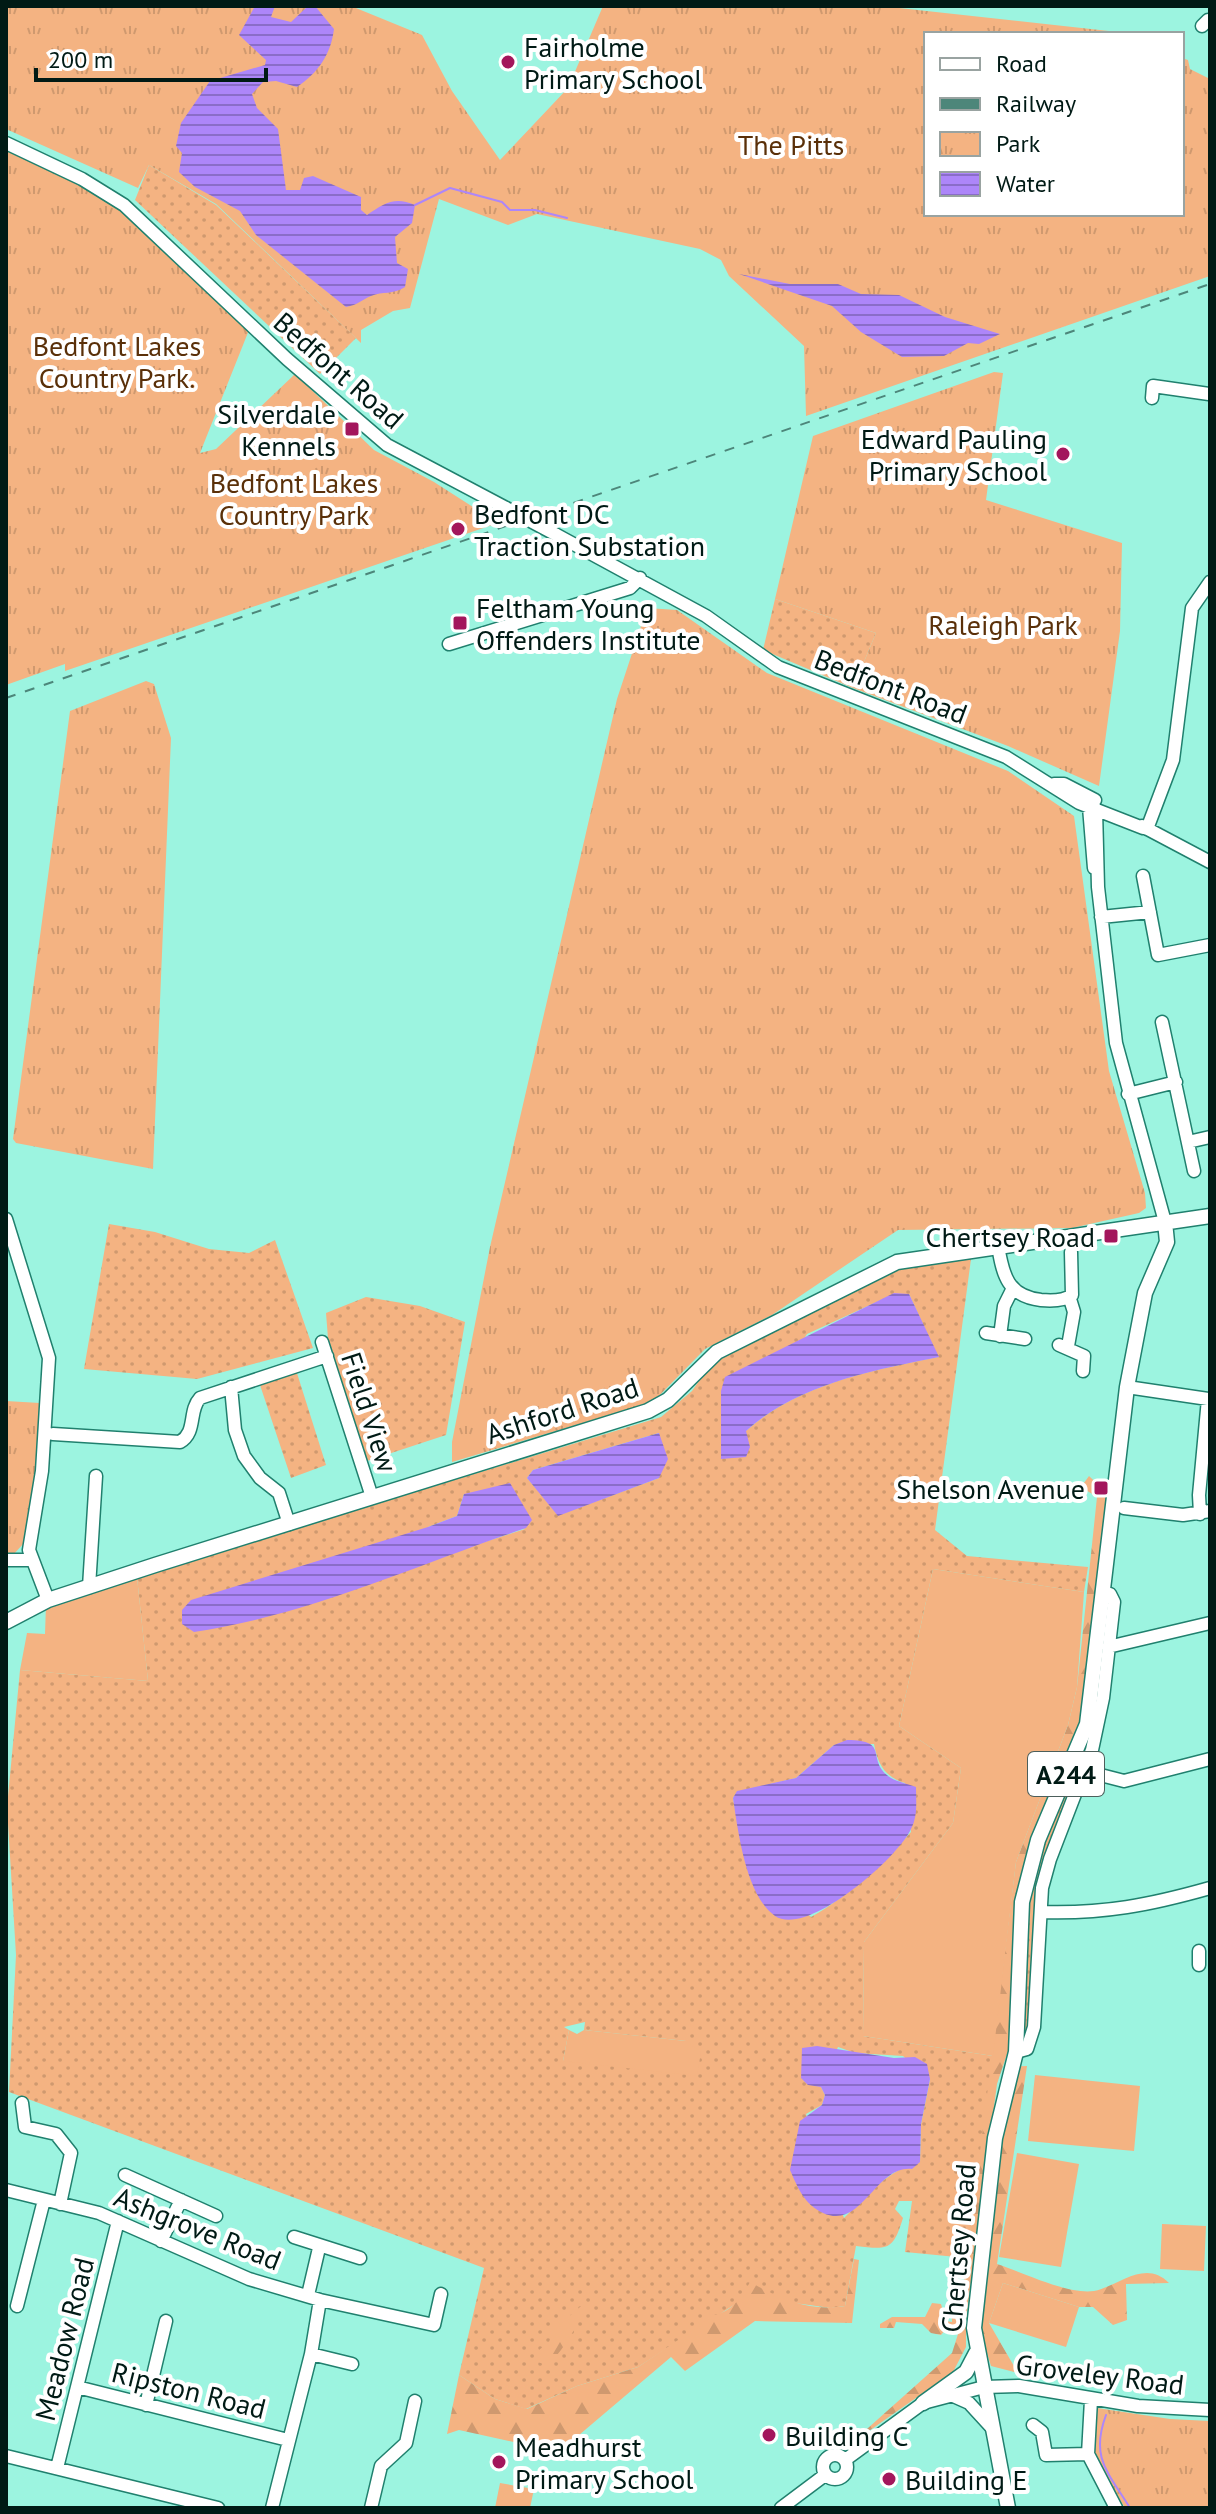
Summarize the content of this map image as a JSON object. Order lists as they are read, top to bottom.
{
  "streets": {
    "main road": ["Ashford Road", "A244", "Chertsey Road"],
    "street": [
      "Bedfont Road",
      "Field View",
      "Ashgrove Road",
      "Meadow Road",
      "Groveley Road",
      "Ripston Road"
    ]
  },
  "crossings": [
    ["Bedfont Road", "Chertsey Road"],
    ["Ashford Road", "Field View"],
    ["Ashford Road", "Chertsey Road"],
    ["A244", "Chertsey Road"],
    ["A244", "Groveley Road"],
    ["Ashgrove Road", "Meadow Road"],
    ["Chertsey Road", "Groveley Road"],
    ["Meadow Road", "Ripston Road"]
  ],
  "parks": [
    "The Pitts",
    "Bedfont Lakes Country Park.",
    "Bedfont Lakes Country Park",
    "Raleigh Park"
  ],
  "places": {
    "other": [
      "Fairholme Primary School",
      "Edward Pauling Primary School",
      "Bedfont DC Traction Substation",
      "Building C",
      "Meadhurst Primary School",
      "Building E"
    ],
    "transit": [
      "Silverdale Kennels",
      "Feltham Young Offenders Institute",
      "Chertsey Road",
      "Shelson Avenue"
    ]
  },
  "legend": [
    "Road",
    "Railway",
    "Park",
    "Water"
  ],
  "scale_bar": "200 m"
}
